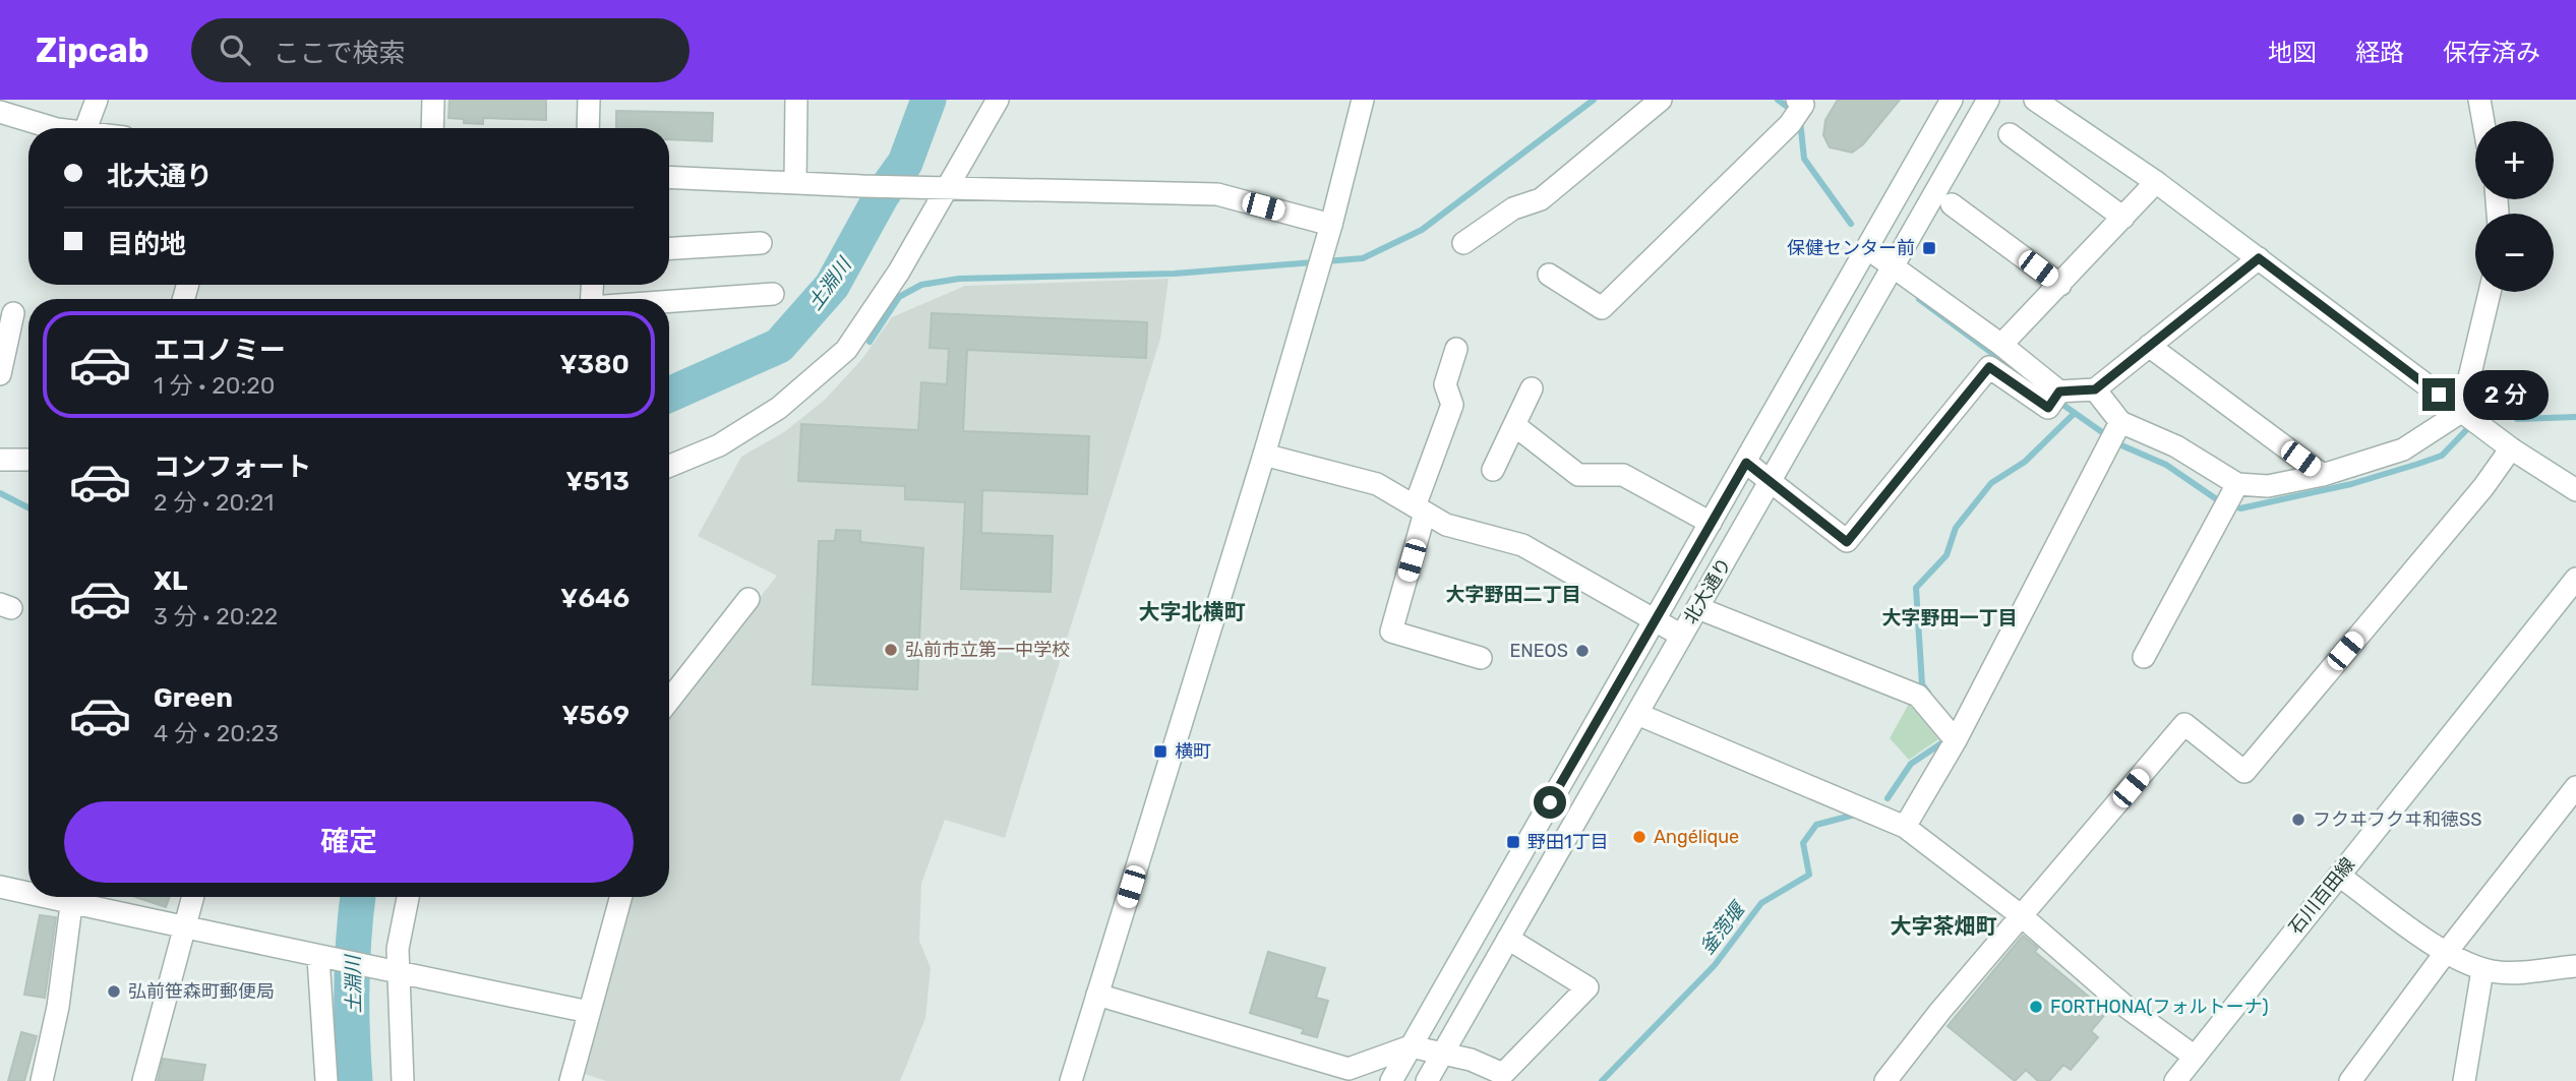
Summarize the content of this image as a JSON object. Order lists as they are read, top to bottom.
{
  "streets": {
    "street": ["北大通り", "石川百田線"]
  },
  "districts": [
    "大字野田二丁目",
    "大字北横町",
    "大字野田一丁目",
    "大字茶畑町"
  ],
  "water": ["土淵川", "釜萢堰"],
  "places": {
    "transit": ["保健センター前", "横町", "野田1丁目"],
    "other": [
      "弘前市立第一中学校",
      "ENEOS",
      "フクヰフクヰ和徳SS",
      "Angélique",
      "弘前笹森町郵便局",
      "FORTHONA(フォルトーナ)"
    ]
  },
  "page": {
    "header": "Zipcab",
    "search": "ここで検索",
    "nav": ["地図", "経路", "保存済み"],
    "map_buttons": ["+", "−"],
    "banner": ["北大通り", "目的地"],
    "list": [
      {
        "name": "エコノミー",
        "note": "1 分 · 20:20",
        "value": "¥380"
      },
      {
        "name": "コンフォート",
        "note": "2 分 · 20:21",
        "value": "¥513"
      },
      {
        "name": "XL",
        "note": "3 分 · 20:22",
        "value": "¥646"
      },
      {
        "name": "Green",
        "note": "4 分 · 20:23",
        "value": "¥569"
      }
    ],
    "bubble": "2 分",
    "buttons": "確定"
  }
}
